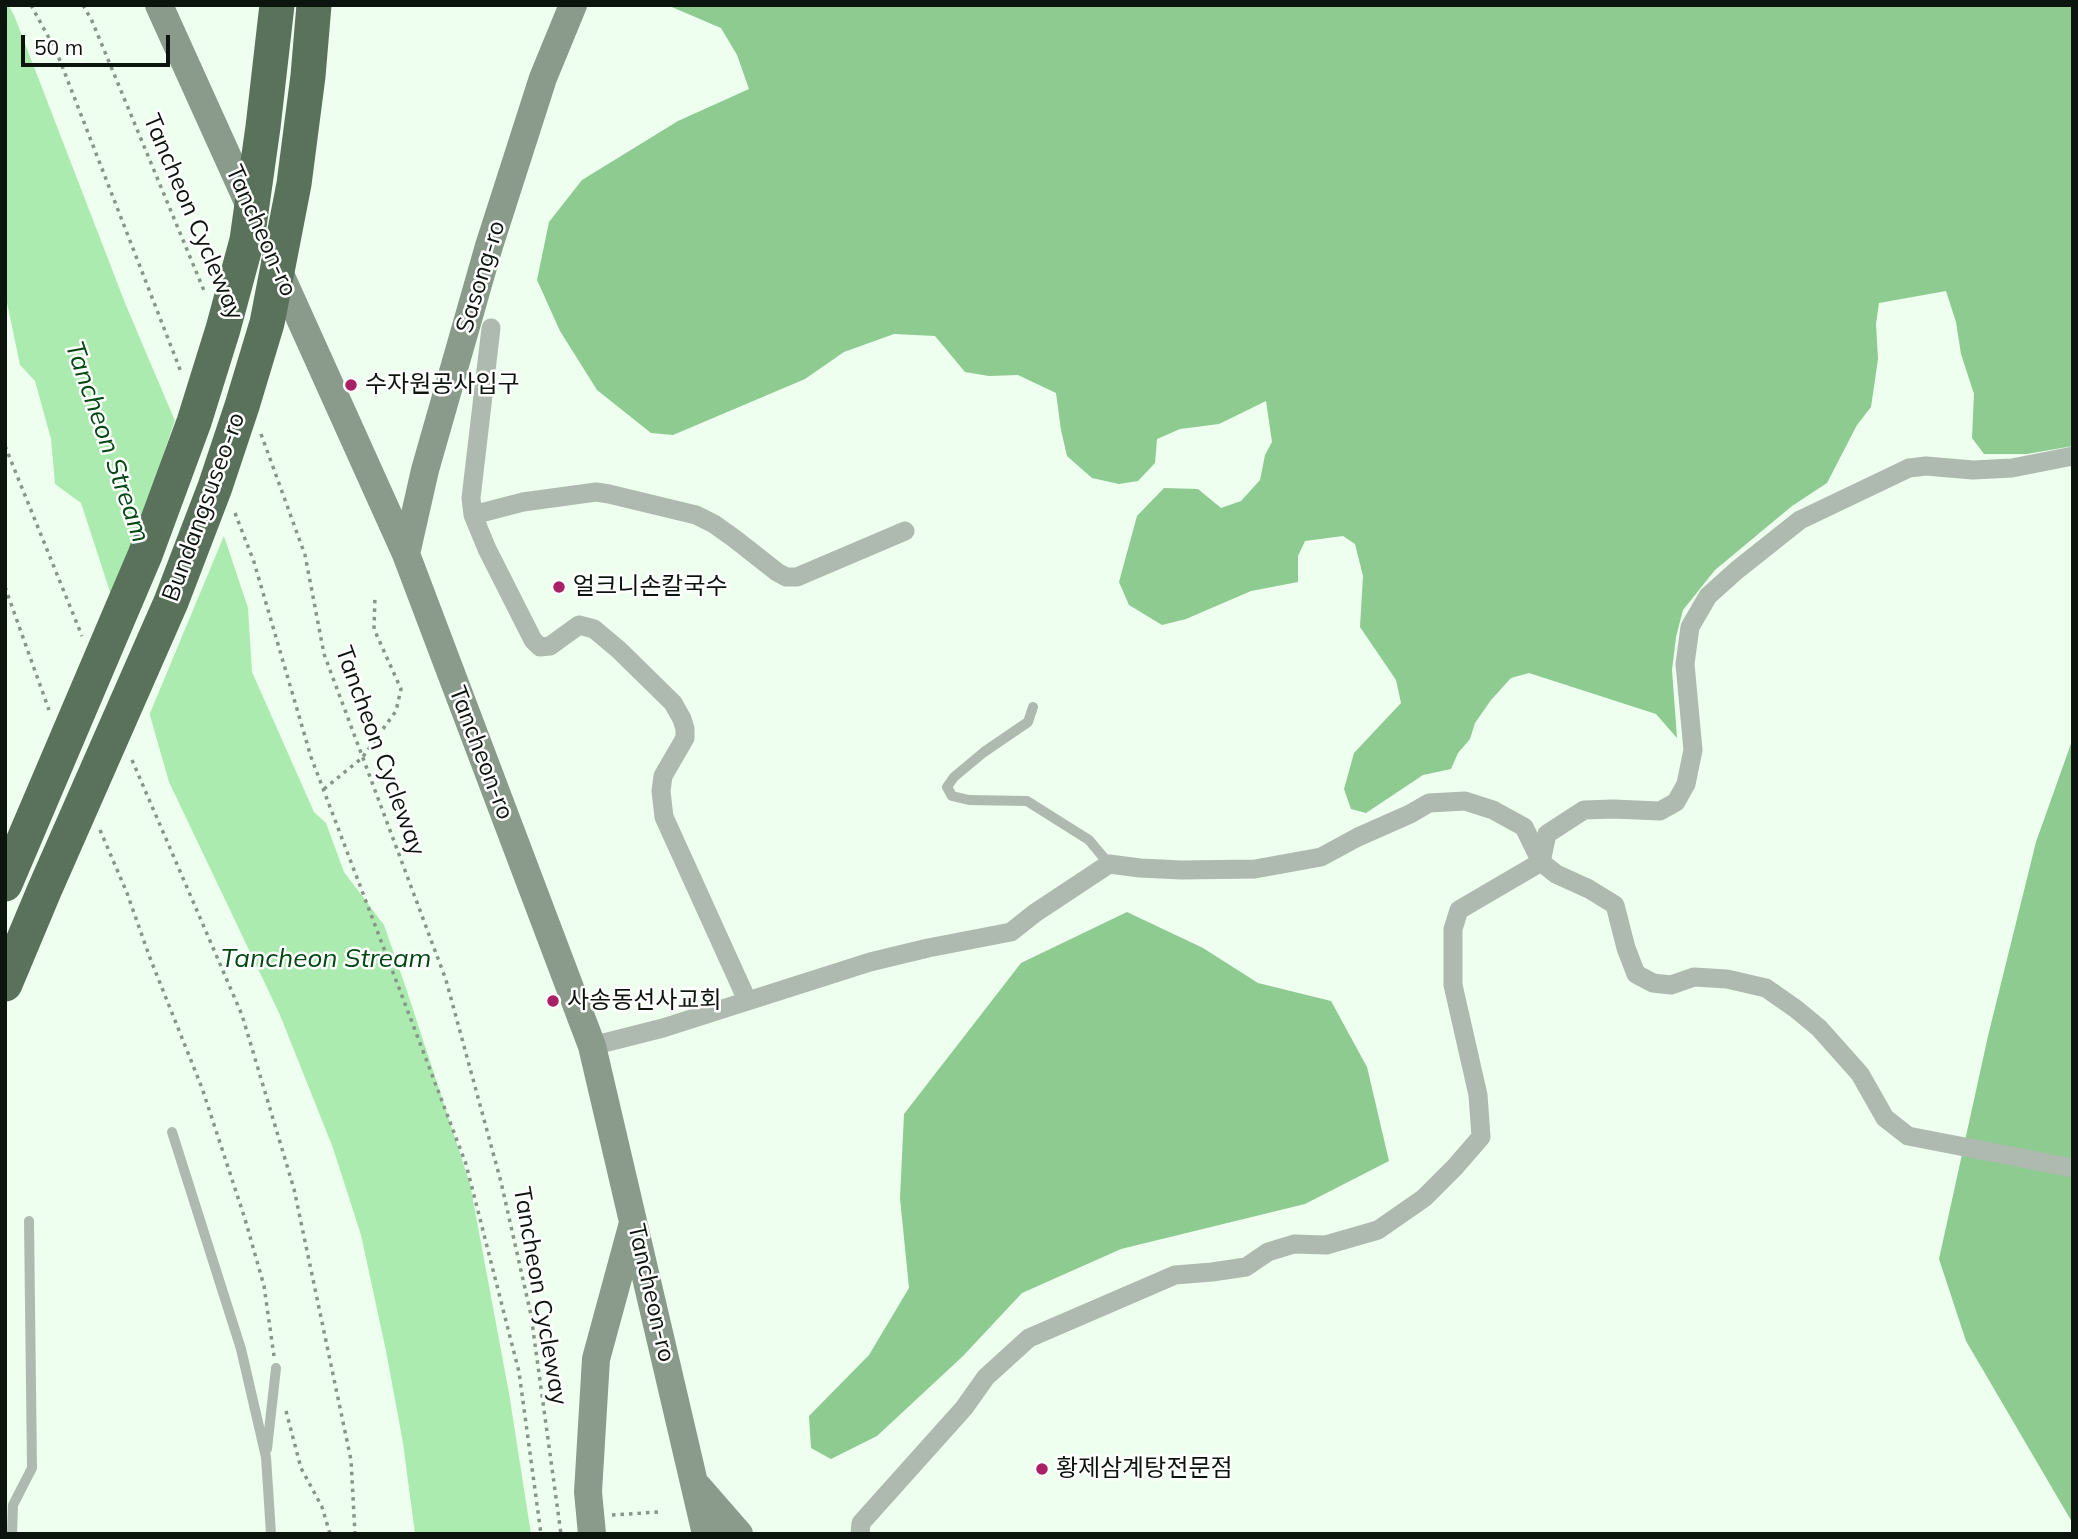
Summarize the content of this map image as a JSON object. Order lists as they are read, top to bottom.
{
  "streets": {
    "highway": ["Bundangsuseo-ro"],
    "main road": ["Tancheon-ro", "Sasong-ro"],
    "path": ["Tancheon Cycleway"]
  },
  "crossings": [
    ["Tancheon-ro", "Sasong-ro"]
  ],
  "water": ["Tancheon Stream"],
  "places": [
    "수자원공사입구",
    "얼크니손칼국수",
    "사송동선사교회",
    "황제삼계탕전문점"
  ],
  "scale_bar": "50 m"
}
